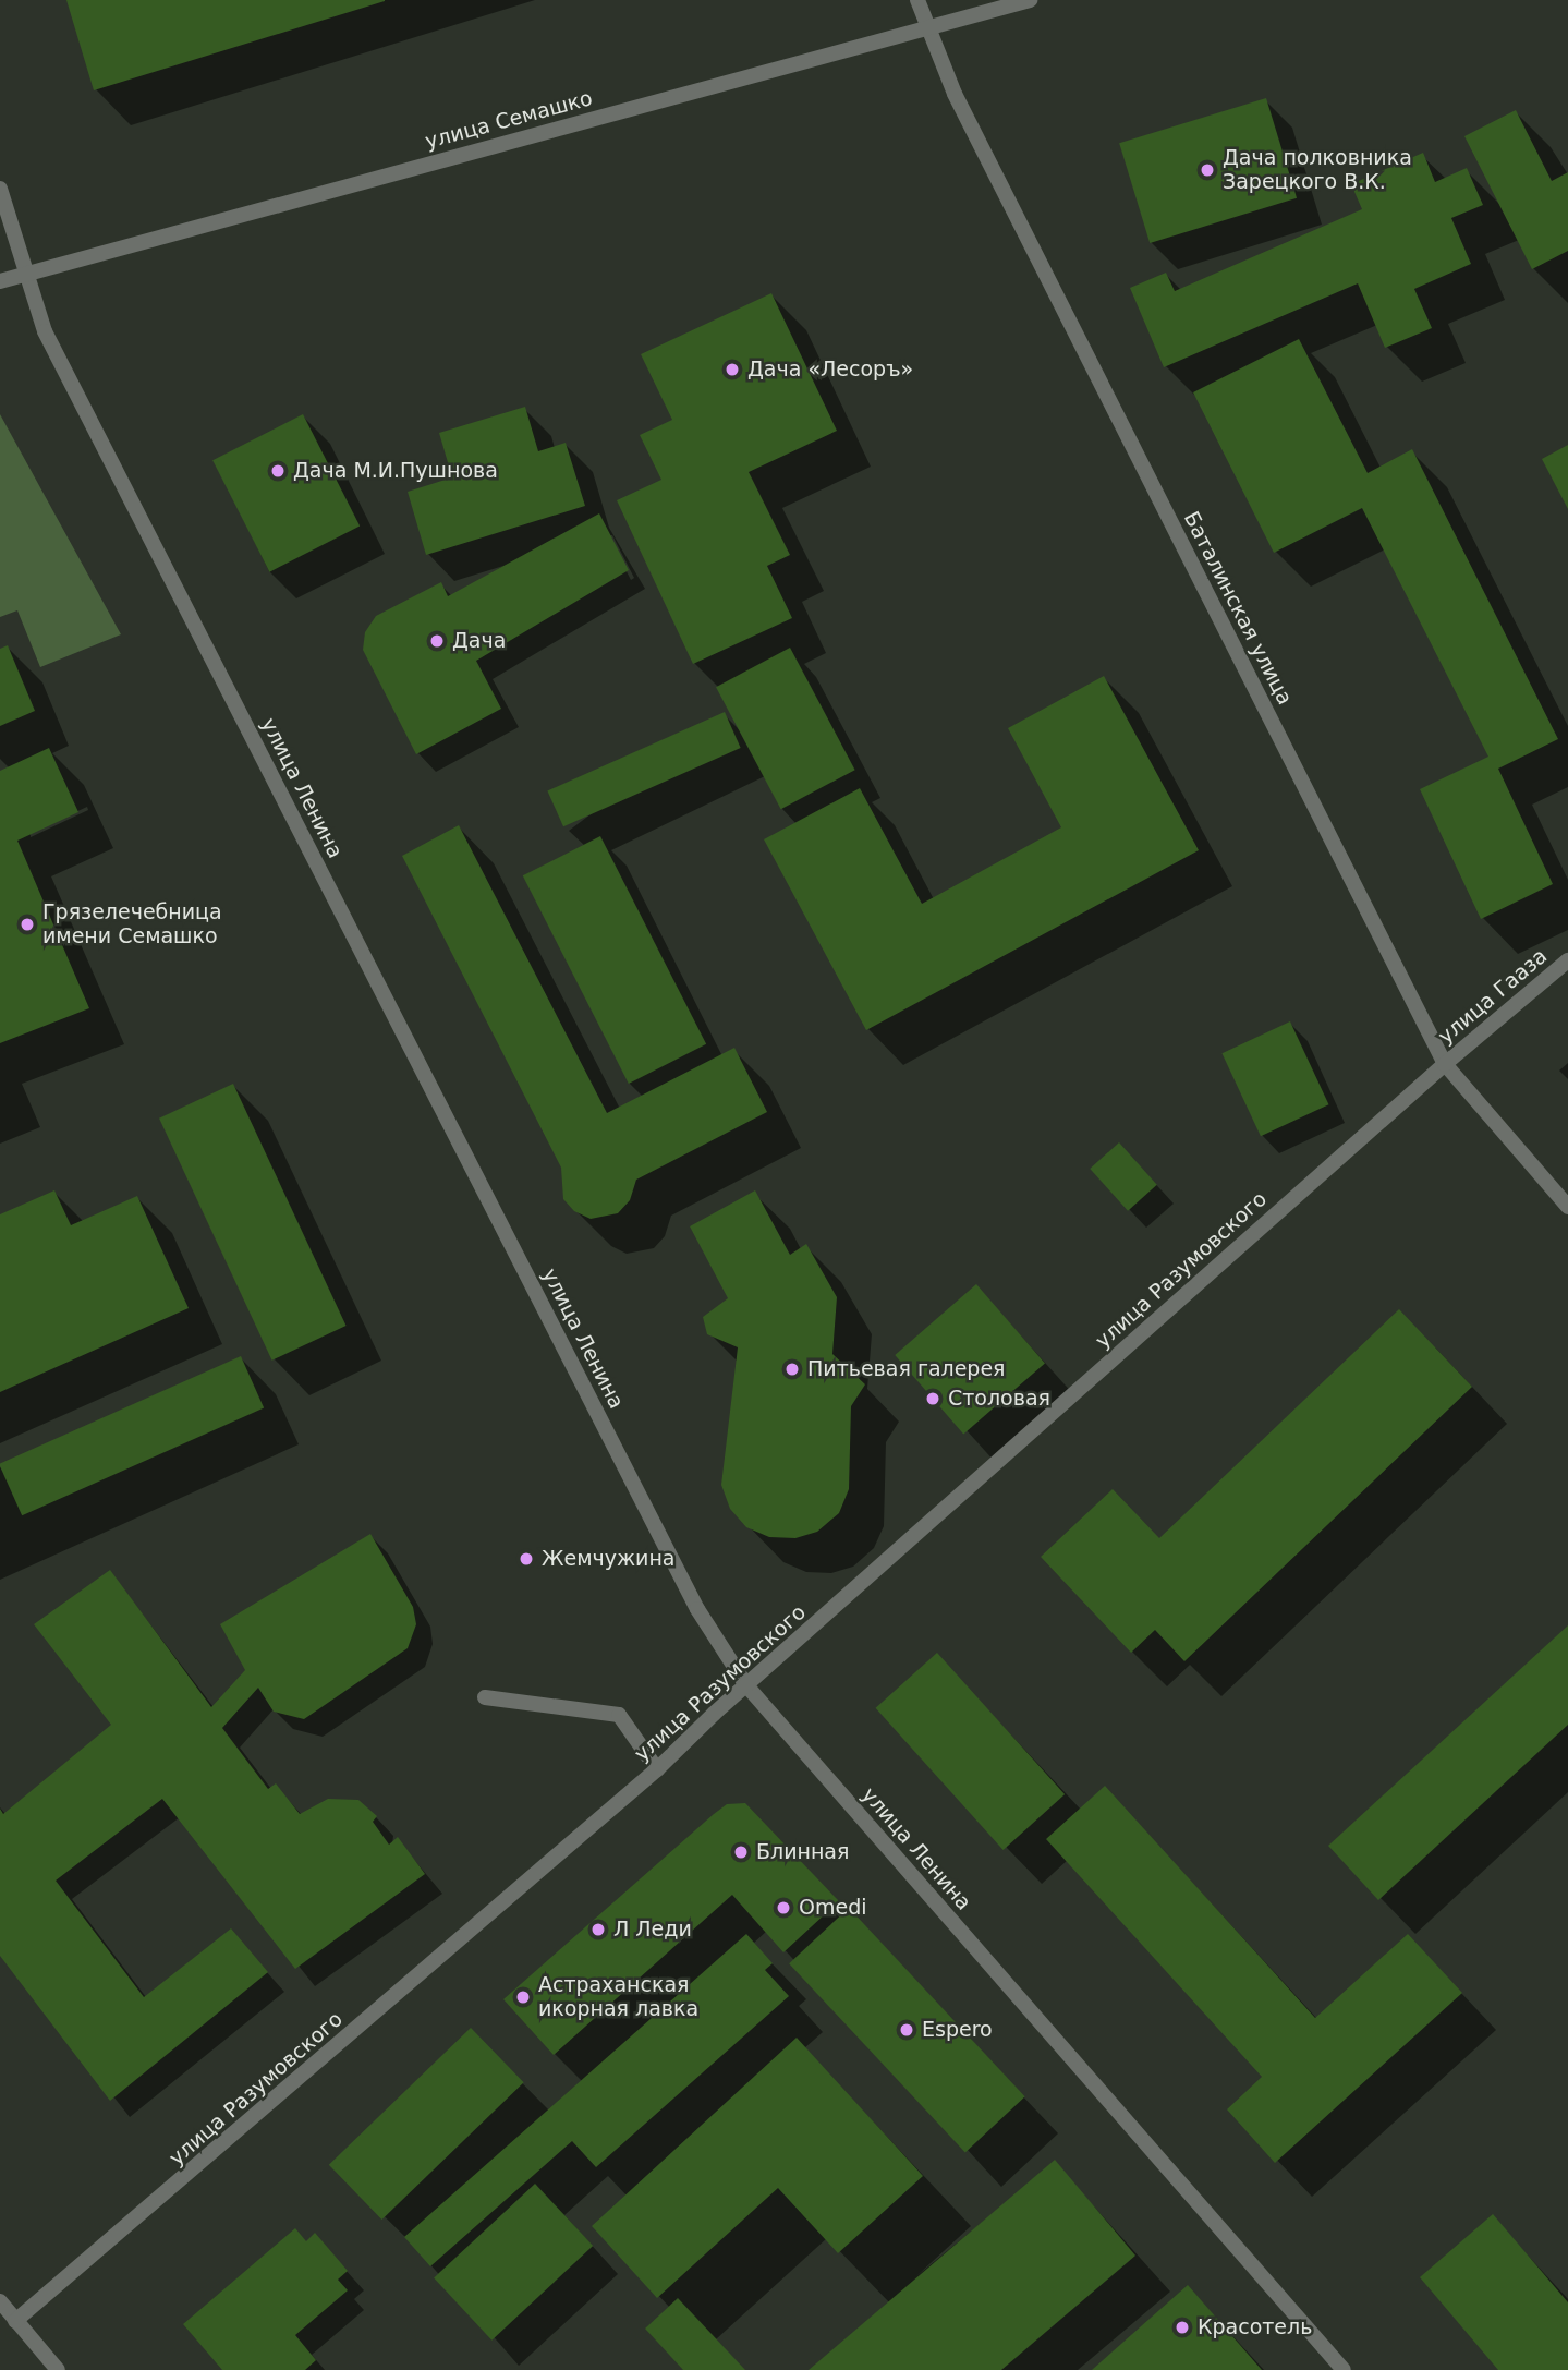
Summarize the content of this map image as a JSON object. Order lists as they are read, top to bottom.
{
  "streets": {
    "street": [
      "улица Семашко",
      "Баталинская улица",
      "улица Ленина",
      "улица Гааза",
      "улица Разумовского"
    ]
  },
  "crossings": [
    ["улица Семашко", "Баталинская улица"],
    ["улица Семашко", "улица Ленина"],
    ["Баталинская улица", "улица Гааза"],
    ["Баталинская улица", "улица Разумовского"],
    ["улица Ленина", "улица Разумовского"],
    ["улица Гааза", "улица Разумовского"]
  ],
  "places": [
    "Дача полковника Зарецкого В.К.",
    "Дача «Лесоръ»",
    "Дача М.И.Пушнова",
    "Дача",
    "Грязелечебница имени Семашко",
    "Питьевая галерея",
    "Столовая",
    "Жемчужина",
    "Блинная",
    "Omedi",
    "Л Леди",
    "Астраханская икорная лавка",
    "Espero",
    "Красотель"
  ]
}
